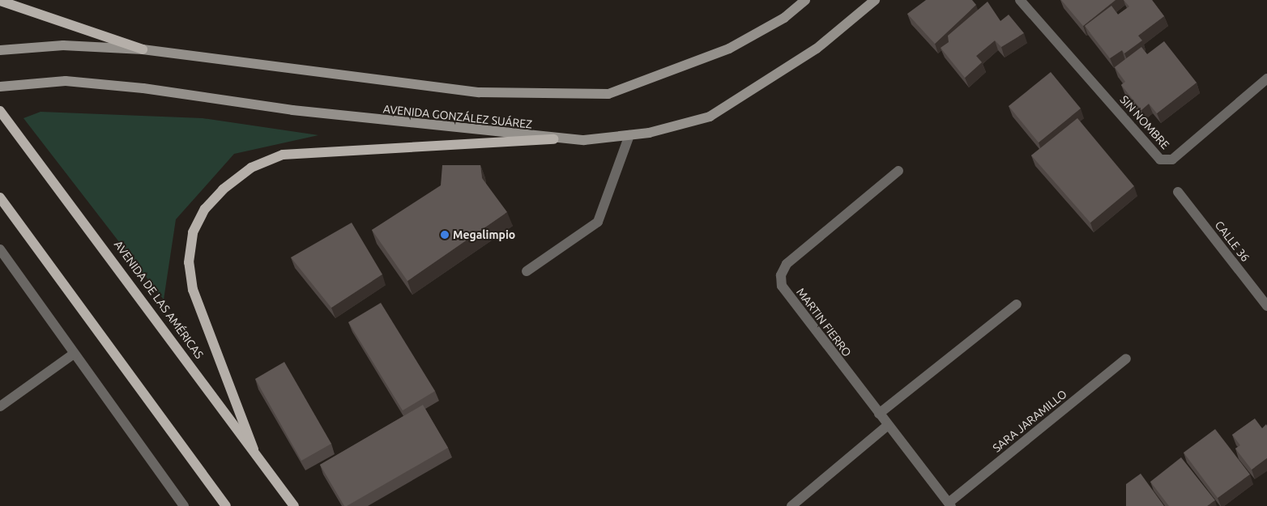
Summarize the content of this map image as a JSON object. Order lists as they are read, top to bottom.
{
  "streets": {
    "main road": ["AVENIDA GONZÁLEZ SUÁREZ", "AVENIDA DE LAS AMÉRICAS"],
    "street": [
      "SIN NOMBRE",
      "CALLE 36",
      "MARTIN FIERRO",
      "SARA JARAMILLO"
    ]
  },
  "crossings": [
    ["MARTIN FIERRO", "SARA JARAMILLO"]
  ],
  "places": ["Megalimpio"]
}
